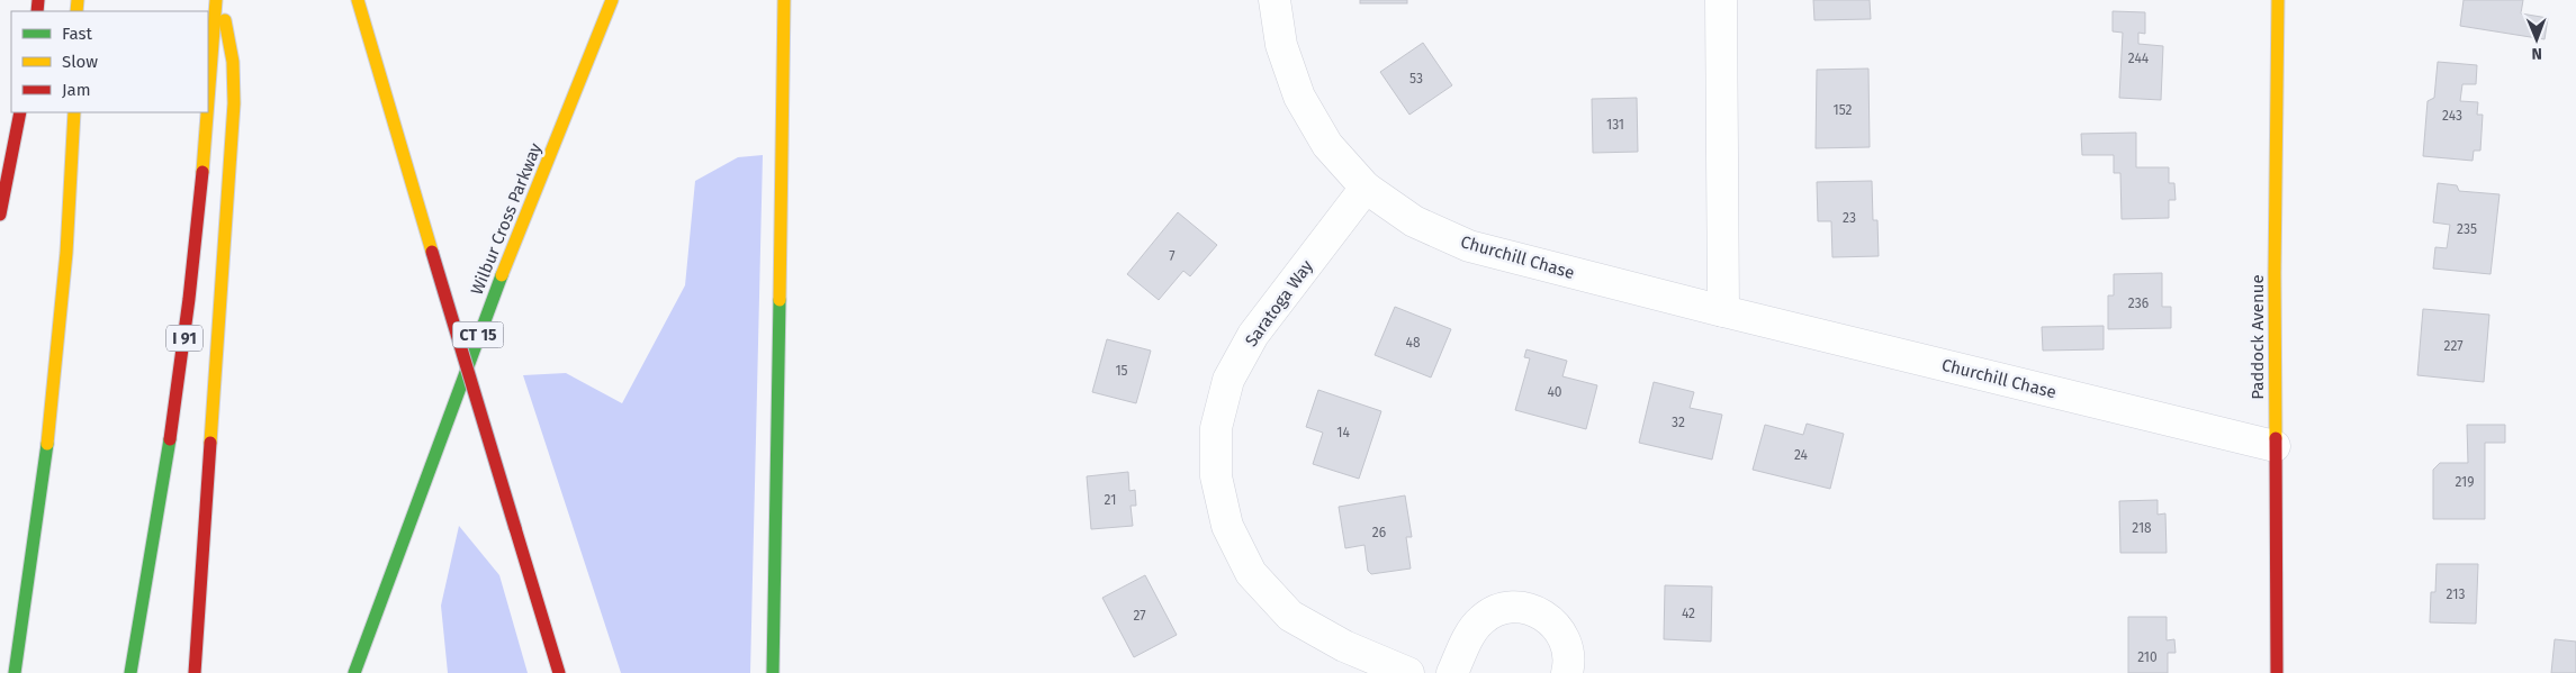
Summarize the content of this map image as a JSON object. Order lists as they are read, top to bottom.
{
  "streets": {
    "main road": [
      "Wilbur Cross Parkway",
      "CT 15",
      "Paddock Avenue",
      "I 91"
    ],
    "street": ["Churchill Chase", "Saratoga Way"]
  },
  "crossings": [
    ["Churchill Chase", "Saratoga Way"],
    ["Churchill Chase", "Paddock Avenue"]
  ],
  "house_numbers": [
    "244",
    "53",
    "152",
    "243",
    "131",
    "23",
    "235",
    "7",
    "236",
    "48",
    "227",
    "15",
    "40",
    "32",
    "14",
    "24",
    "219",
    "21",
    "218",
    "26",
    "213",
    "42",
    "27",
    "210"
  ],
  "legend": ["Fast", "Slow", "Jam"],
  "north": "bottom"
}
